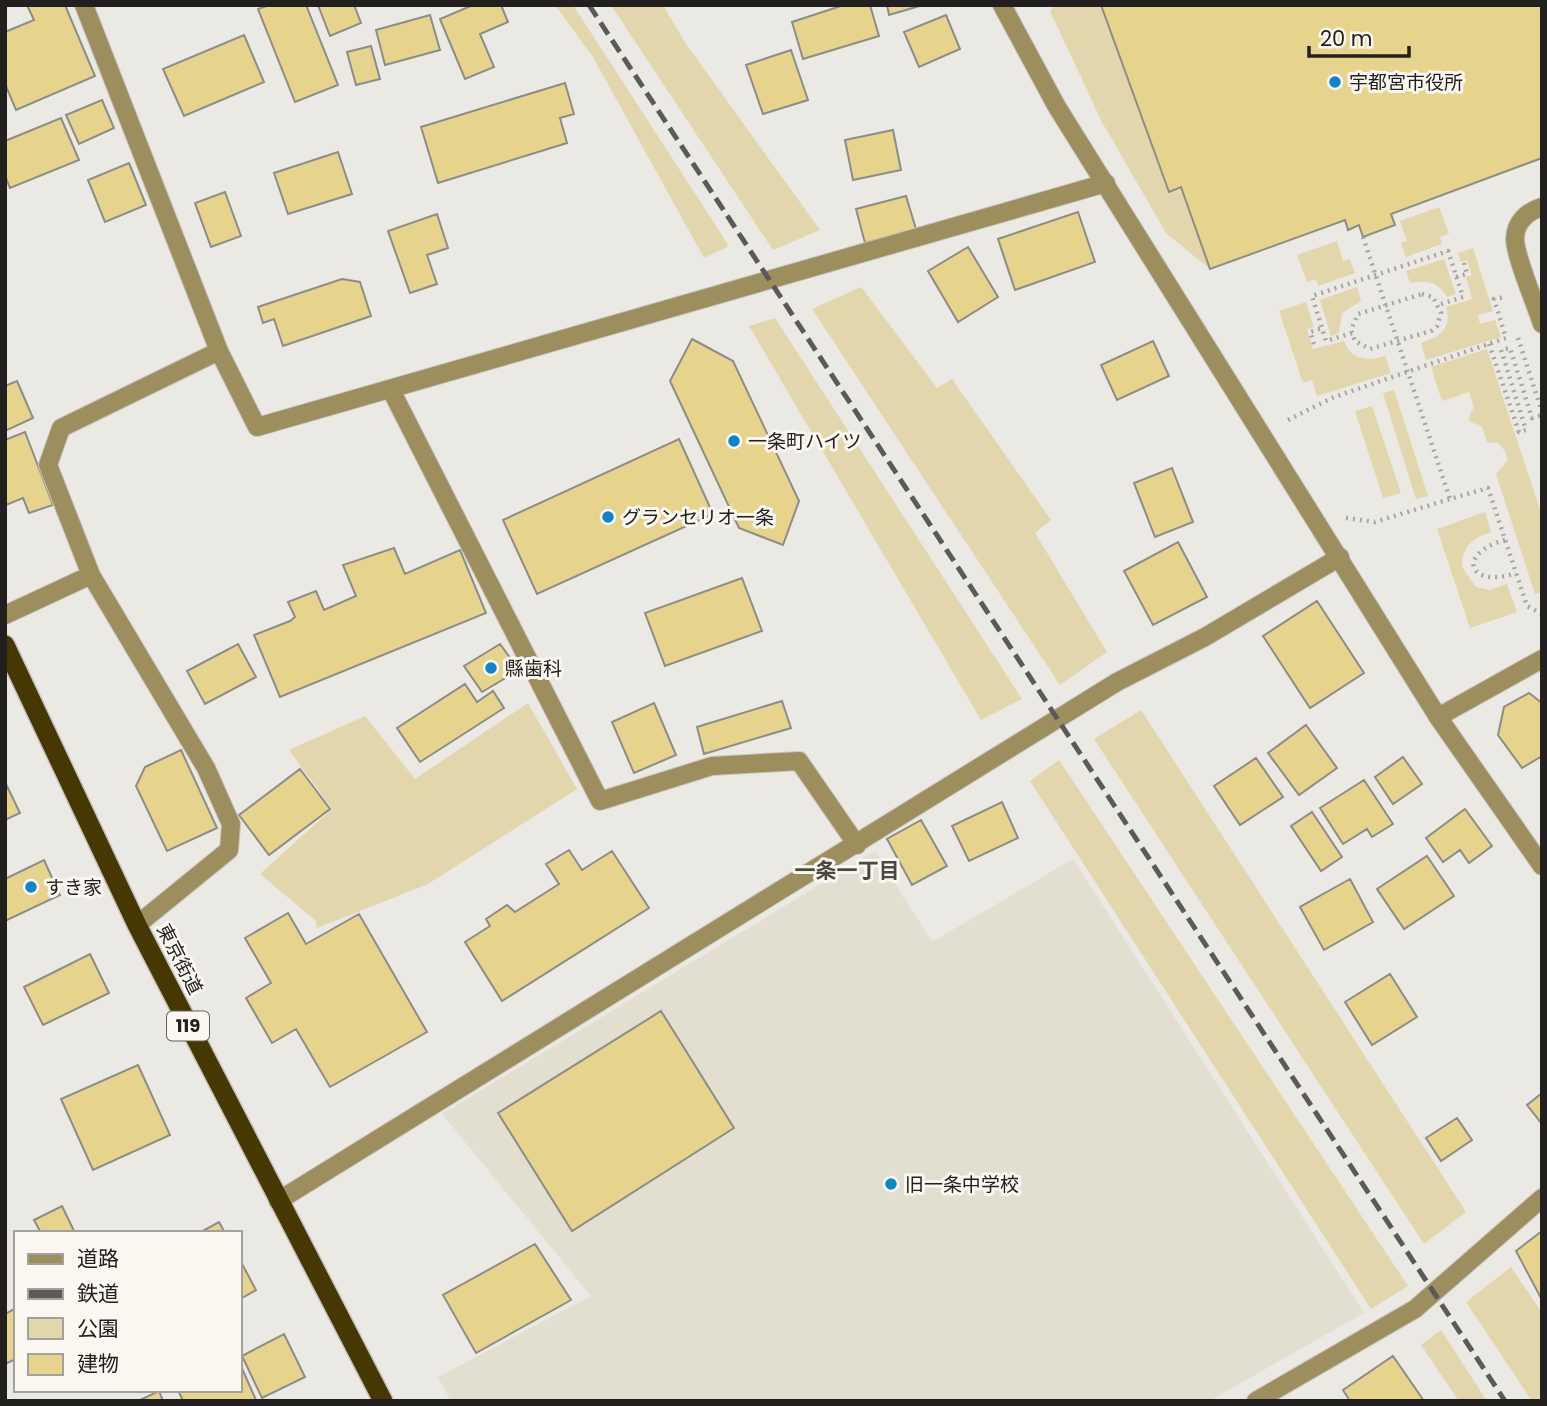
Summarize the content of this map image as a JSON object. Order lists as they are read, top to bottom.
{
  "streets": {
    "highway": ["東京街道", "119"]
  },
  "districts": ["一条一丁目"],
  "places": [
    "宇都宮市役所",
    "一条町ハイツ",
    "グランセリオ一条",
    "縣歯科",
    "すき家",
    "旧一条中学校"
  ],
  "legend": [
    "道路",
    "鉄道",
    "公園",
    "建物"
  ],
  "scale_bar": "20 m"
}
